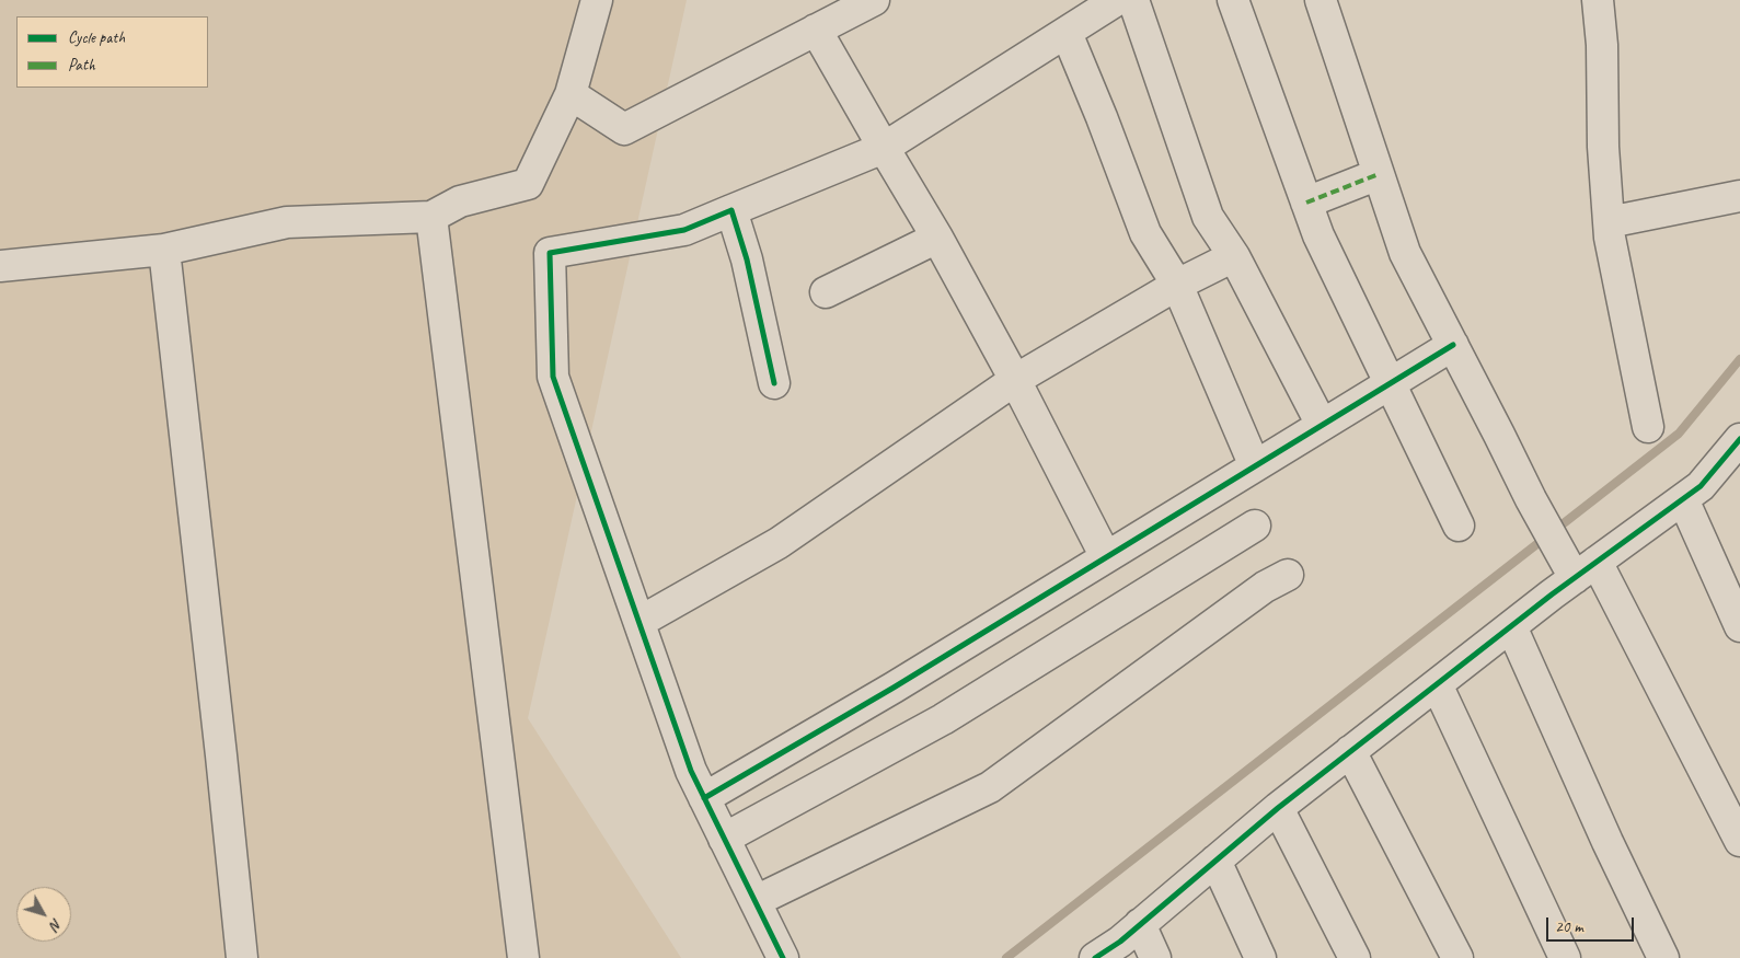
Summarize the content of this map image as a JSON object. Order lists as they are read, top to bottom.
{
  "legend": ["Cycle path", "Path"],
  "scale_bar": "20 m",
  "north": "bottom right"
}
